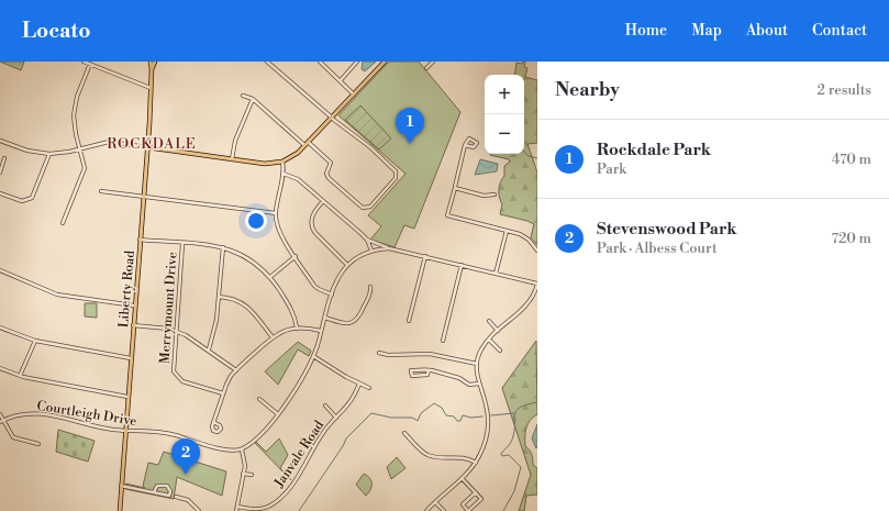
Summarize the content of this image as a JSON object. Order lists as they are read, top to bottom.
{
  "streets": {
    "main road": ["Liberty Road"],
    "street": ["Merrymount Drive", "Courtleigh Drive", "Janvale Road"]
  },
  "crossings": [
    ["Liberty Road", "Courtleigh Drive"]
  ],
  "districts": ["ROCKDALE"],
  "page": {
    "header": "Locato",
    "nav": [
      "Home",
      "Map",
      "About",
      "Contact"
    ],
    "heading": ["Nearby", "2 results"],
    "map_buttons": ["+", "−"],
    "pins": ["1", "2"],
    "list": [
      {
        "mark": "1",
        "name": "Rockdale Park",
        "note": "Park",
        "value": "470 m"
      },
      {
        "mark": "2",
        "name": "Stevenswood Park",
        "note": "Park · Albess Court",
        "value": "720 m"
      }
    ]
  }
}
